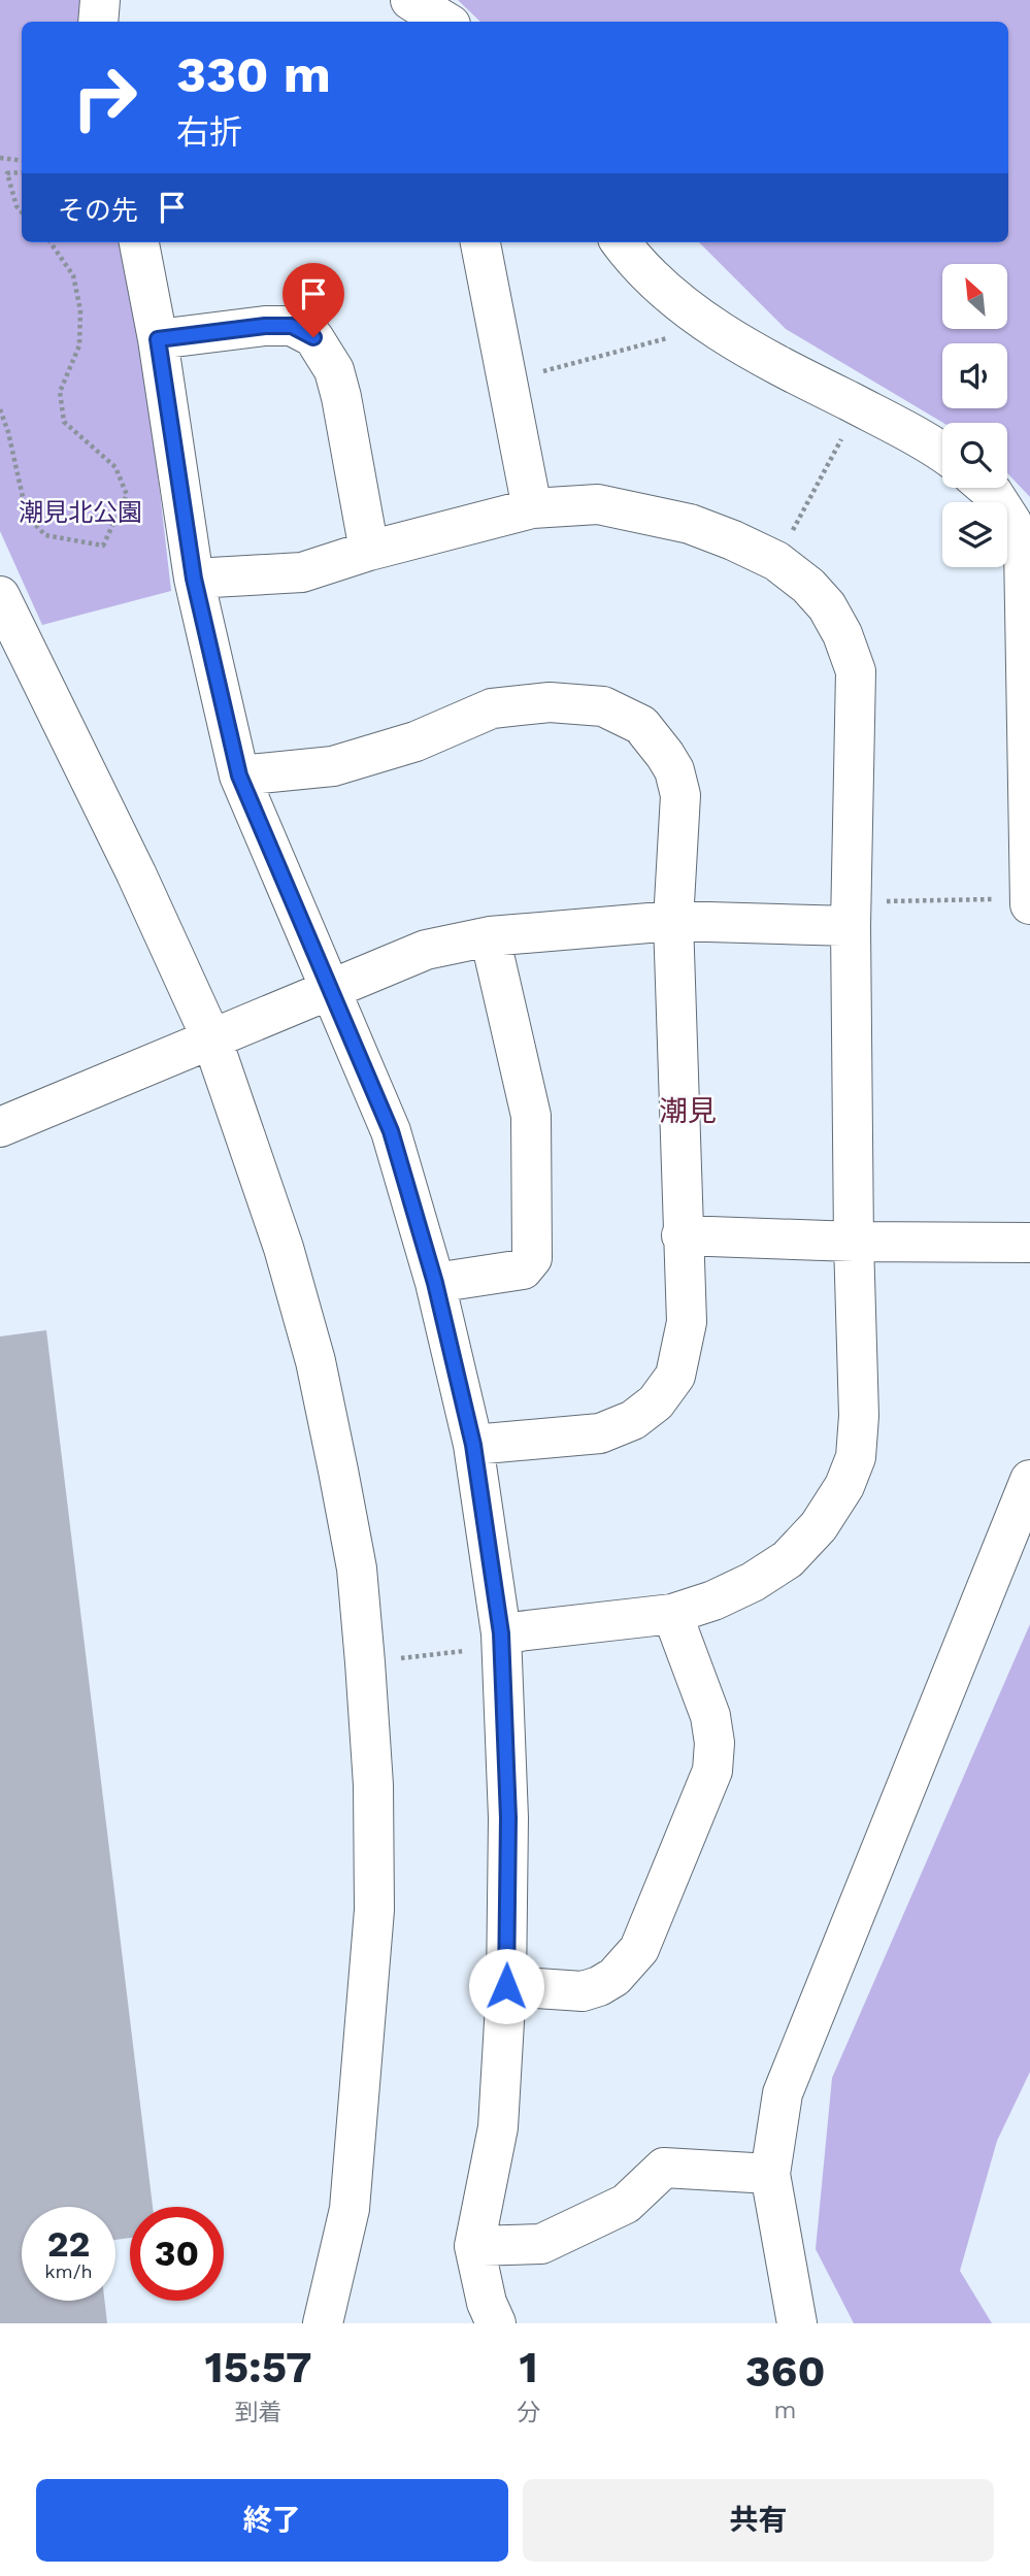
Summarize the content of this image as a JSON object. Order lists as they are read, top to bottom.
{
  "districts": ["潮見"],
  "parks": ["潮見北公園"],
  "north": "top left",
  "page": {
    "turn": ["330 m", "右折"],
    "then": "その先",
    "speed": "22 km/h",
    "limit": "30",
    "eta": [
      "15:57",
      "到着",
      "1",
      "分",
      "360",
      "m"
    ],
    "buttons": ["終了", "共有"]
  }
}
